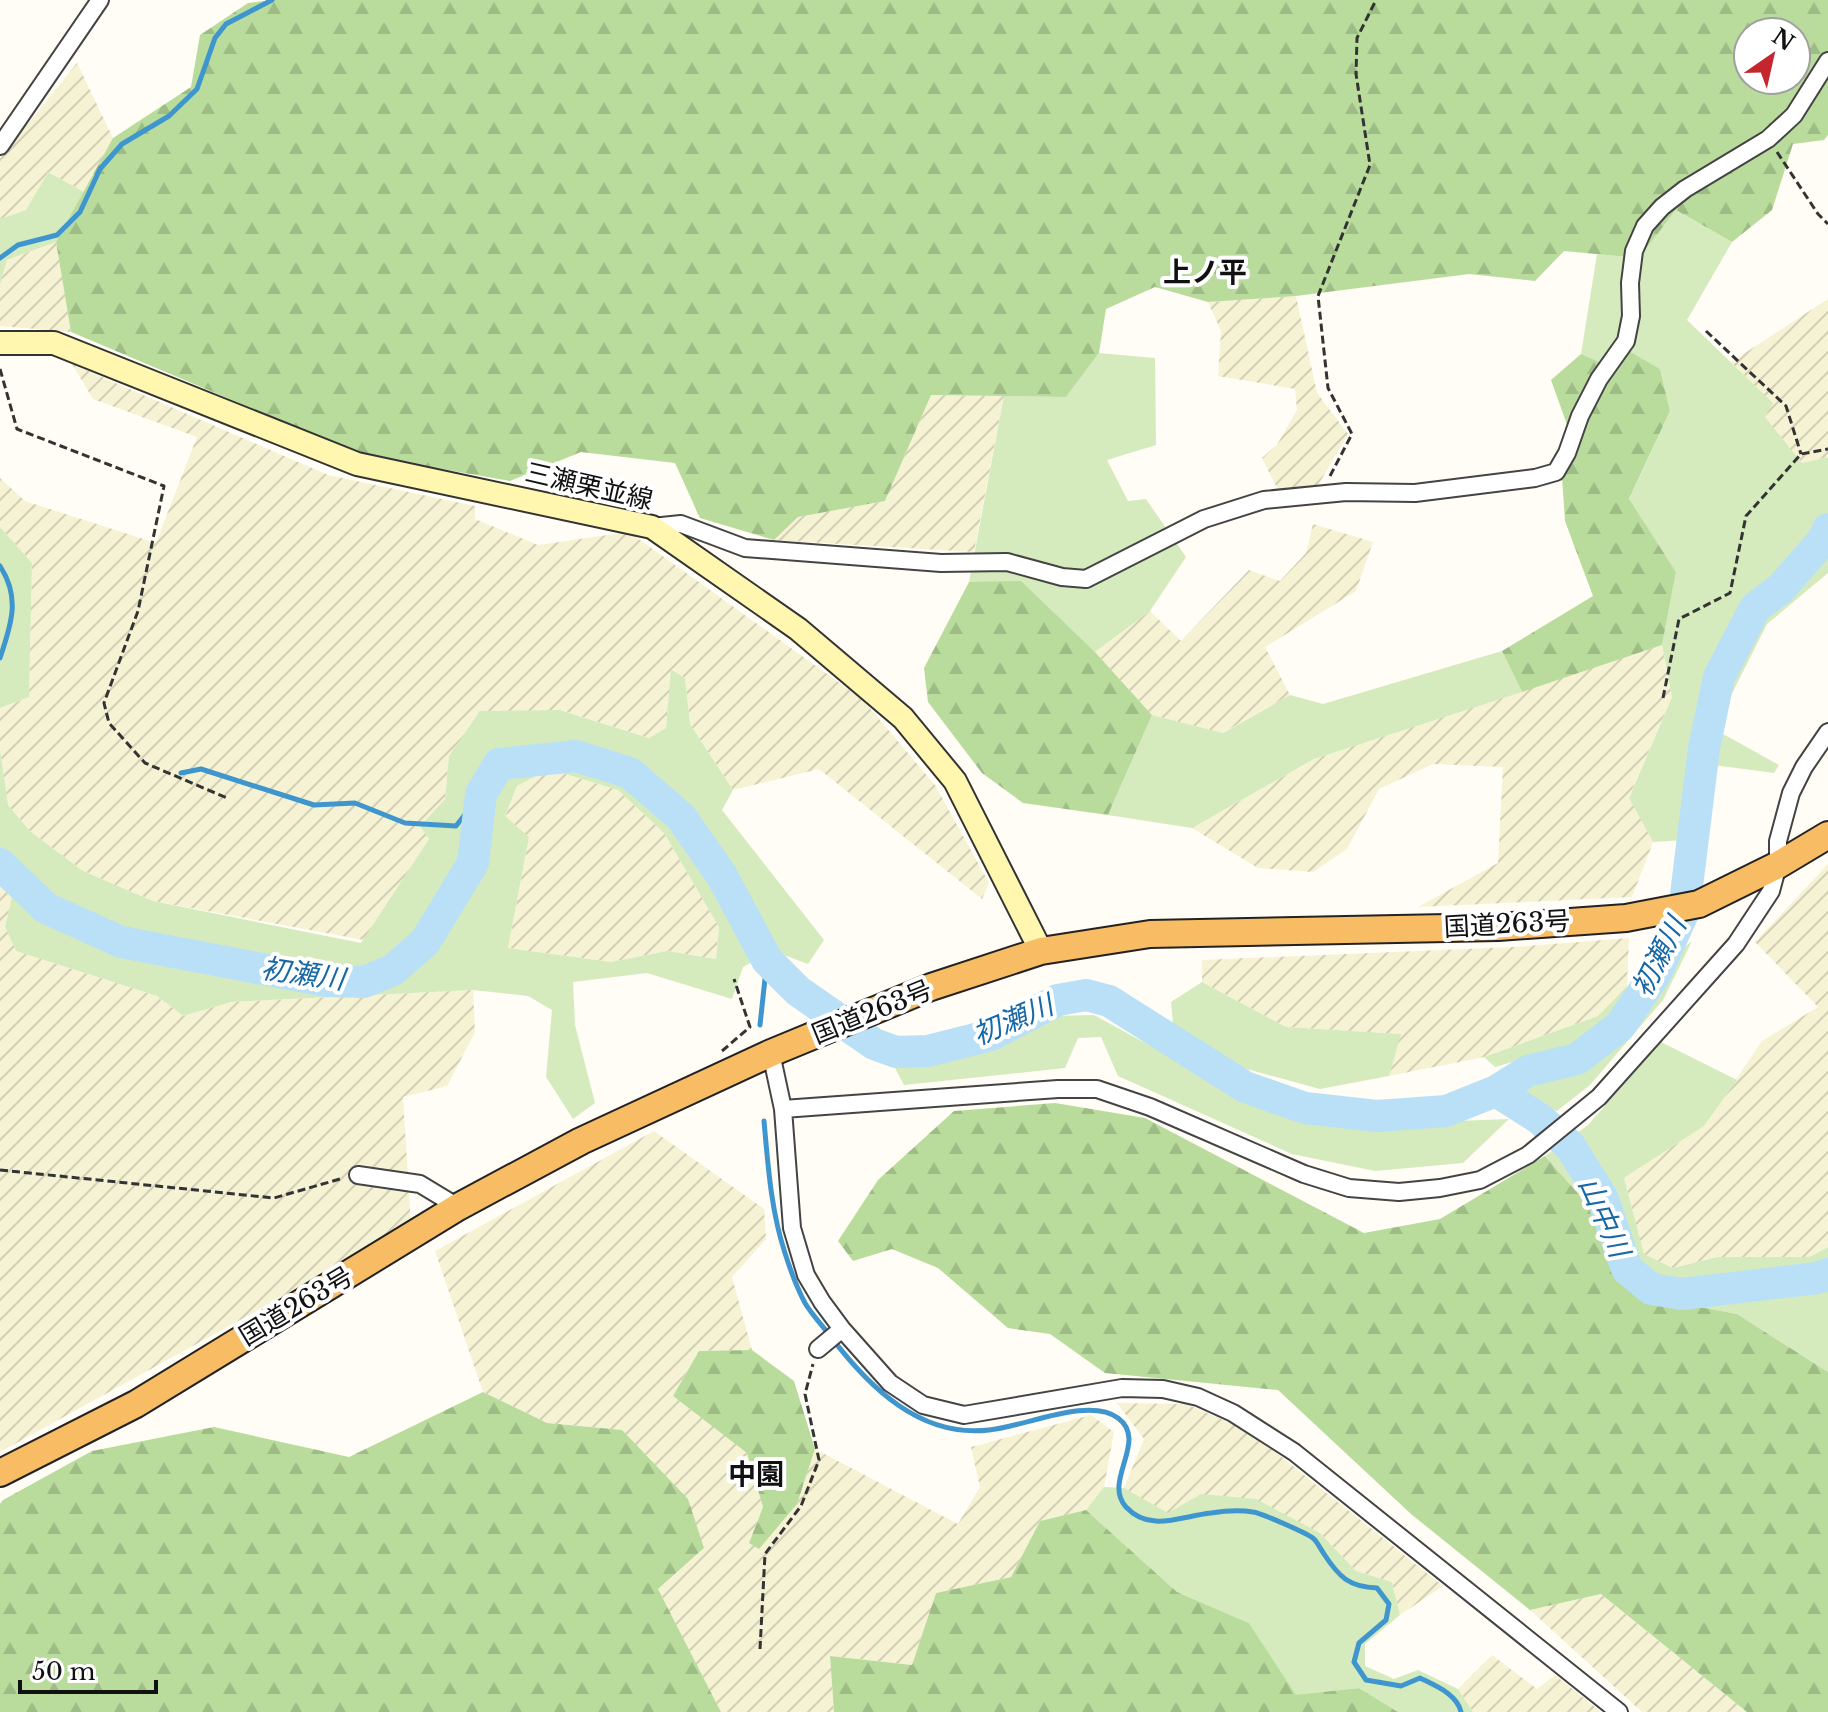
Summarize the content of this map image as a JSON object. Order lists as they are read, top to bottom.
{
  "streets": {
    "highway": ["国道263号"],
    "main road": ["三瀬栗並線"]
  },
  "crossings": [
    ["三瀬栗並線", "国道263号"]
  ],
  "districts": ["上ノ平", "中園"],
  "water": ["初瀬川", "山中川"],
  "scale_bar": "50 m",
  "north": "top right"
}
